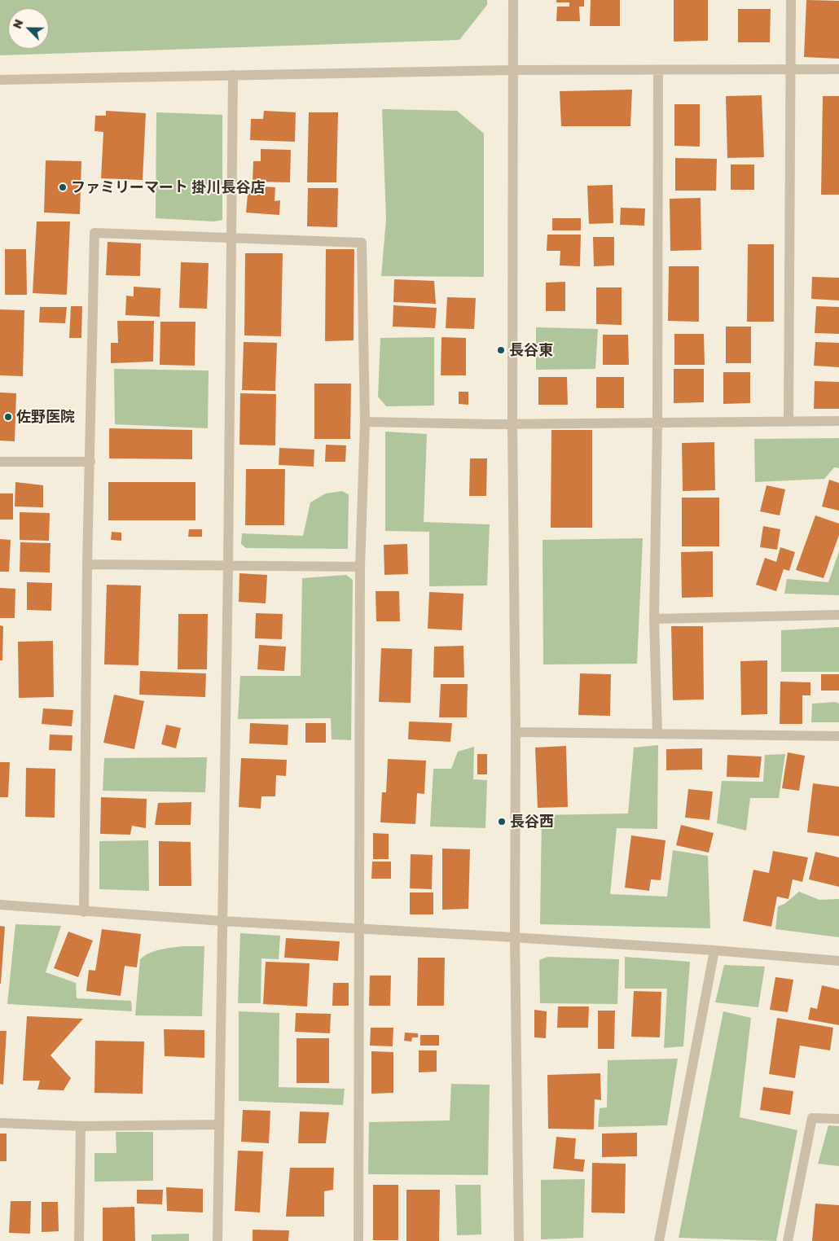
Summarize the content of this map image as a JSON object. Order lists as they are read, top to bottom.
{
  "places": [
    "ファミリーマート 掛川長谷店",
    "長谷東",
    "佐野医院",
    "長谷西"
  ],
  "north": "top left"
}
